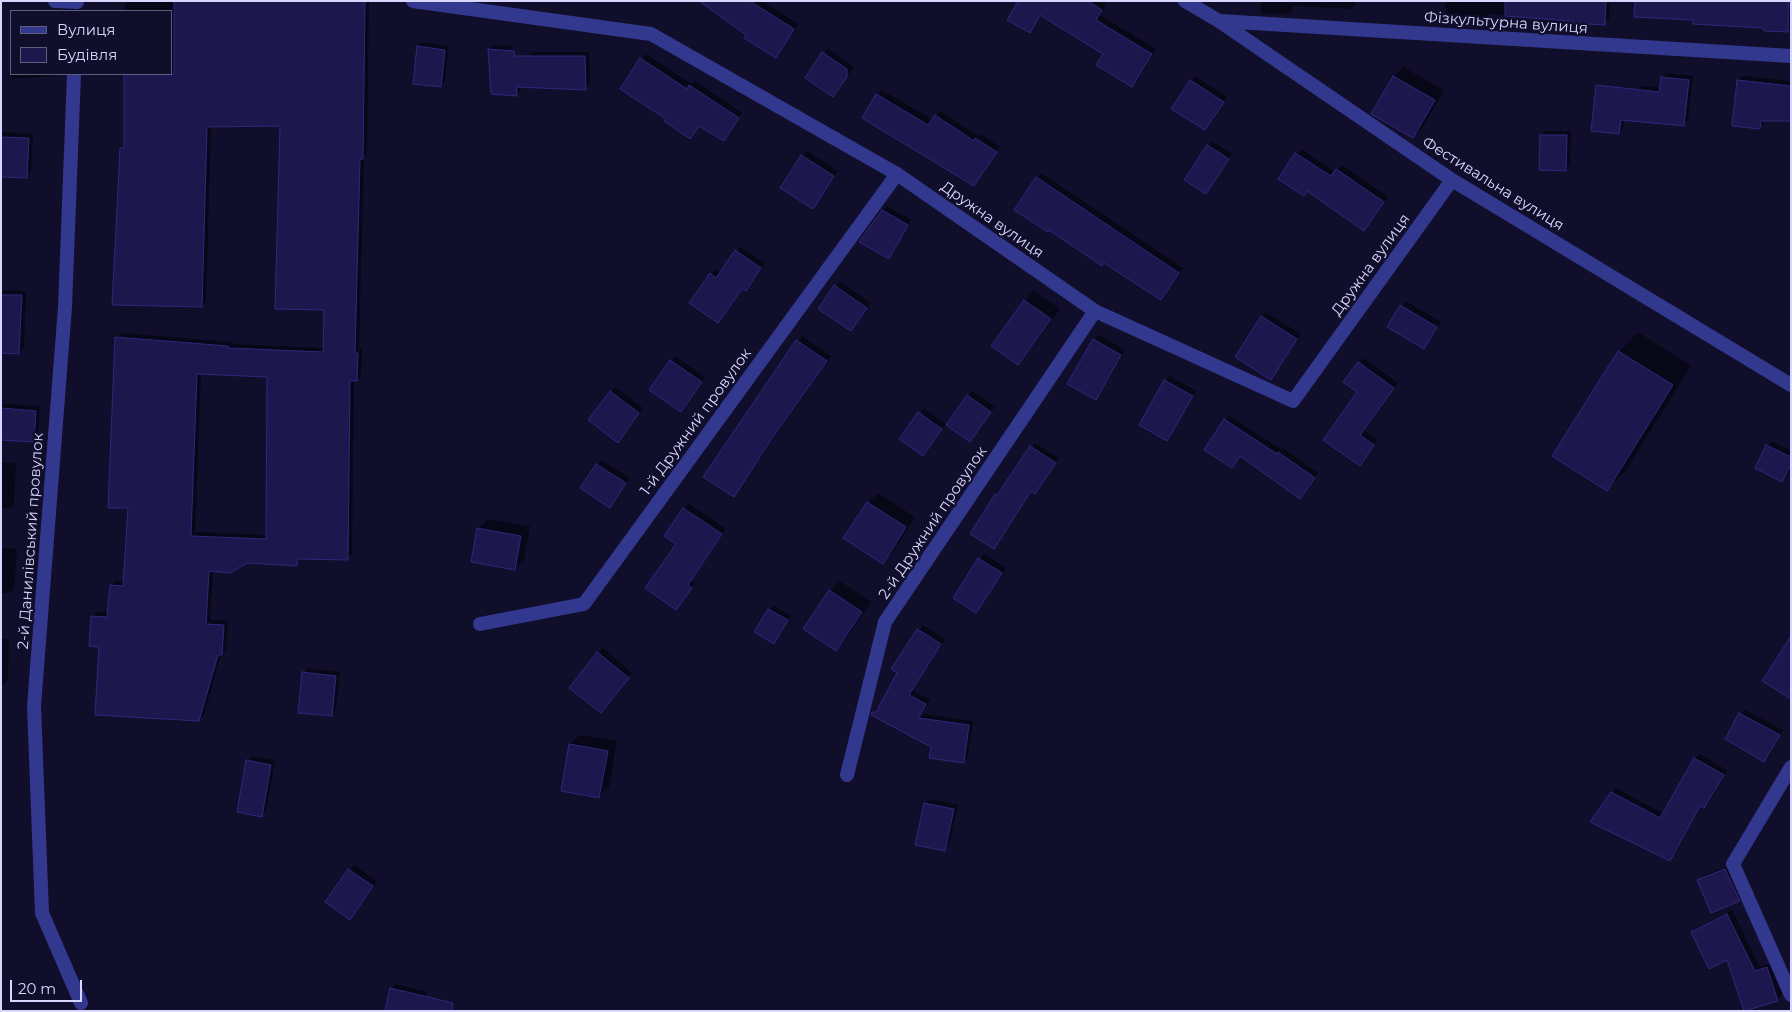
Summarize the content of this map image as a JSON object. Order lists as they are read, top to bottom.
{
  "streets": {
    "street": [
      "Фізкультурна вулиця",
      "Фестивальна вулиця",
      "Дружна вулиця",
      "1-й Дружний провулок",
      "2-й Дружний провулок",
      "2-й Данилівський провулок"
    ]
  },
  "crossings": [
    ["Фізкультурна вулиця", "Фестивальна вулиця"],
    ["Фестивальна вулиця", "Дружна вулиця"],
    ["Дружна вулиця", "1-й Дружний провулок"],
    ["Дружна вулиця", "2-й Дружний провулок"]
  ],
  "legend": ["Вулиця", "Будівля"],
  "scale_bar": "20 m"
}
